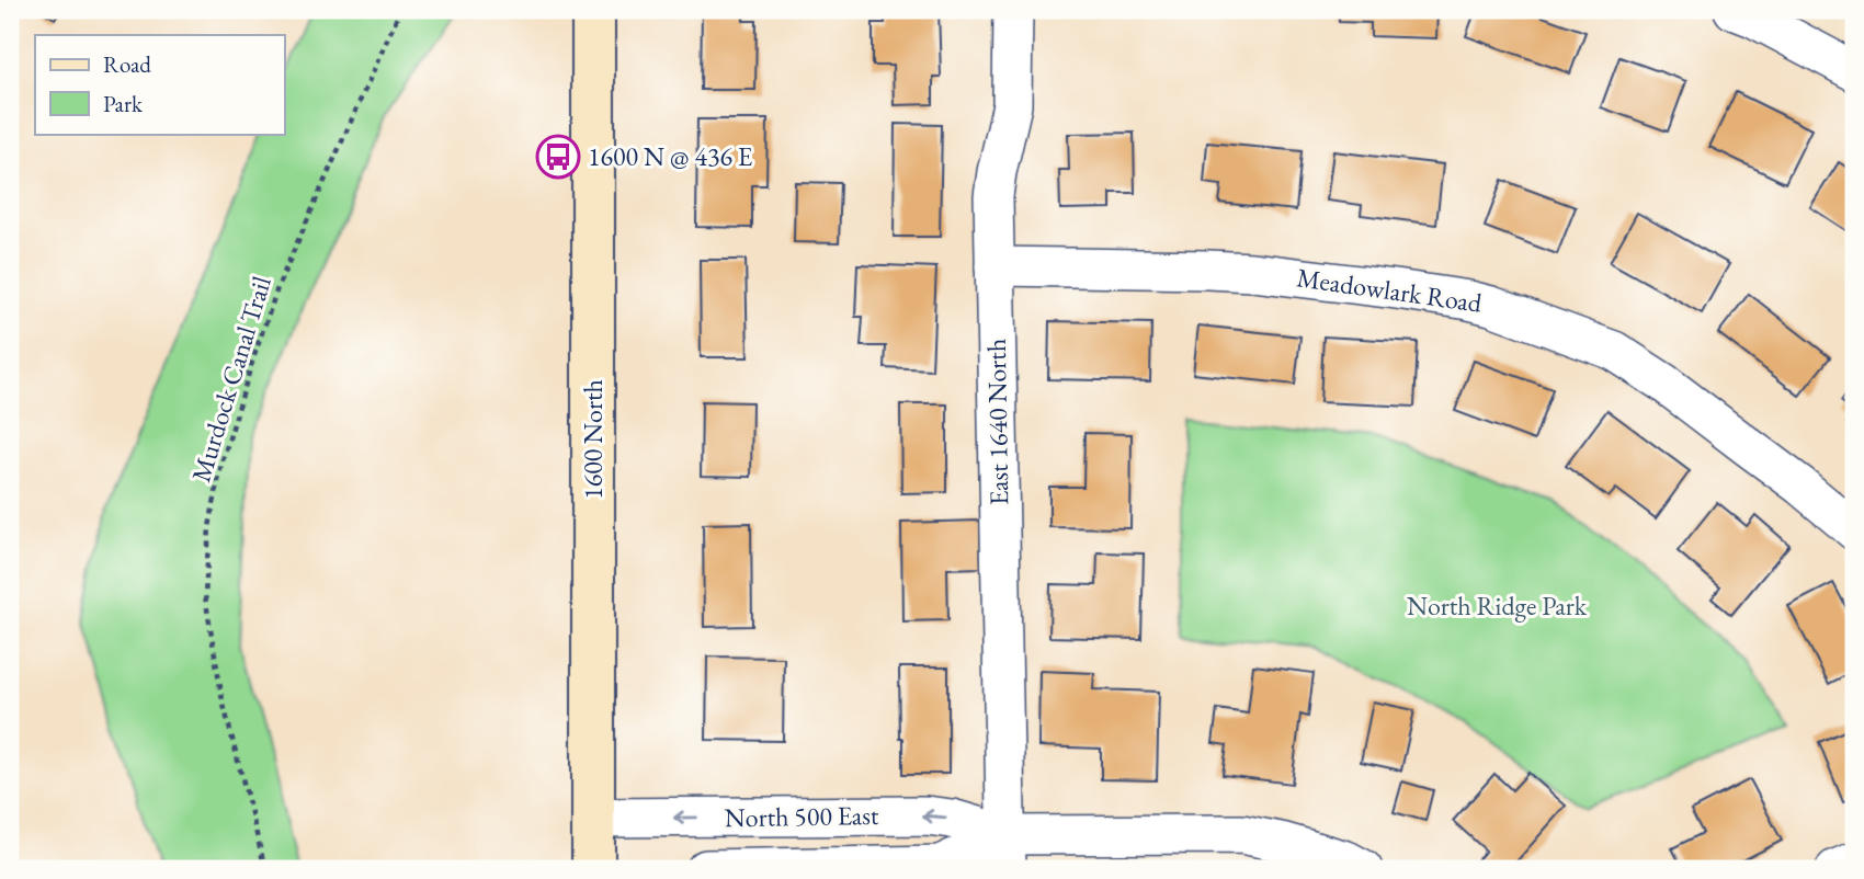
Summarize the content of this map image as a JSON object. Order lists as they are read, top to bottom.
{
  "streets": {
    "main road": ["1600 North"],
    "street": ["Meadowlark Road", "East 1640 North", "North 500 East"],
    "path": ["Murdock Canal Trail"]
  },
  "crossings": [
    ["Meadowlark Road", "East 1640 North"],
    ["East 1640 North", "North 500 East"],
    ["1600 North", "North 500 East"]
  ],
  "parks": ["North Ridge Park"],
  "places": {
    "bus stop": ["1600 N @ 436 E"]
  },
  "legend": ["Road", "Park"]
}
